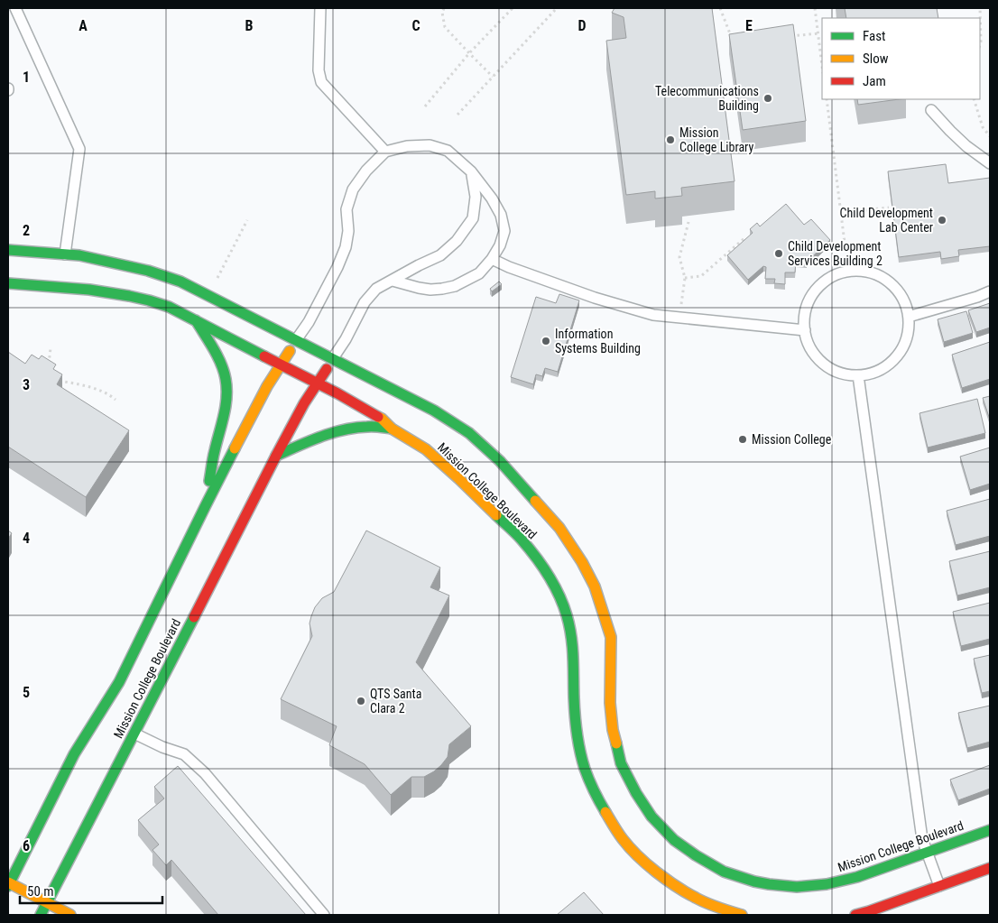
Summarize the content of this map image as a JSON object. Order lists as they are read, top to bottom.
{
  "streets": {
    "street": ["Mission College Boulevard"]
  },
  "places": [
    "Telecommunications Building",
    "Mission College Library",
    "Child Development Lab Center",
    "Child Development Services Building 2",
    "Information Systems Building",
    "Mission College",
    "QTS Santa Clara 2"
  ],
  "legend": ["Fast", "Slow", "Jam"],
  "scale_bar": "50 m",
  "grid": {
    "columns": [
      "A",
      "B",
      "C",
      "D",
      "E"
    ],
    "rows": [
      "1",
      "2",
      "3",
      "4",
      "5",
      "6"
    ]
  }
}
